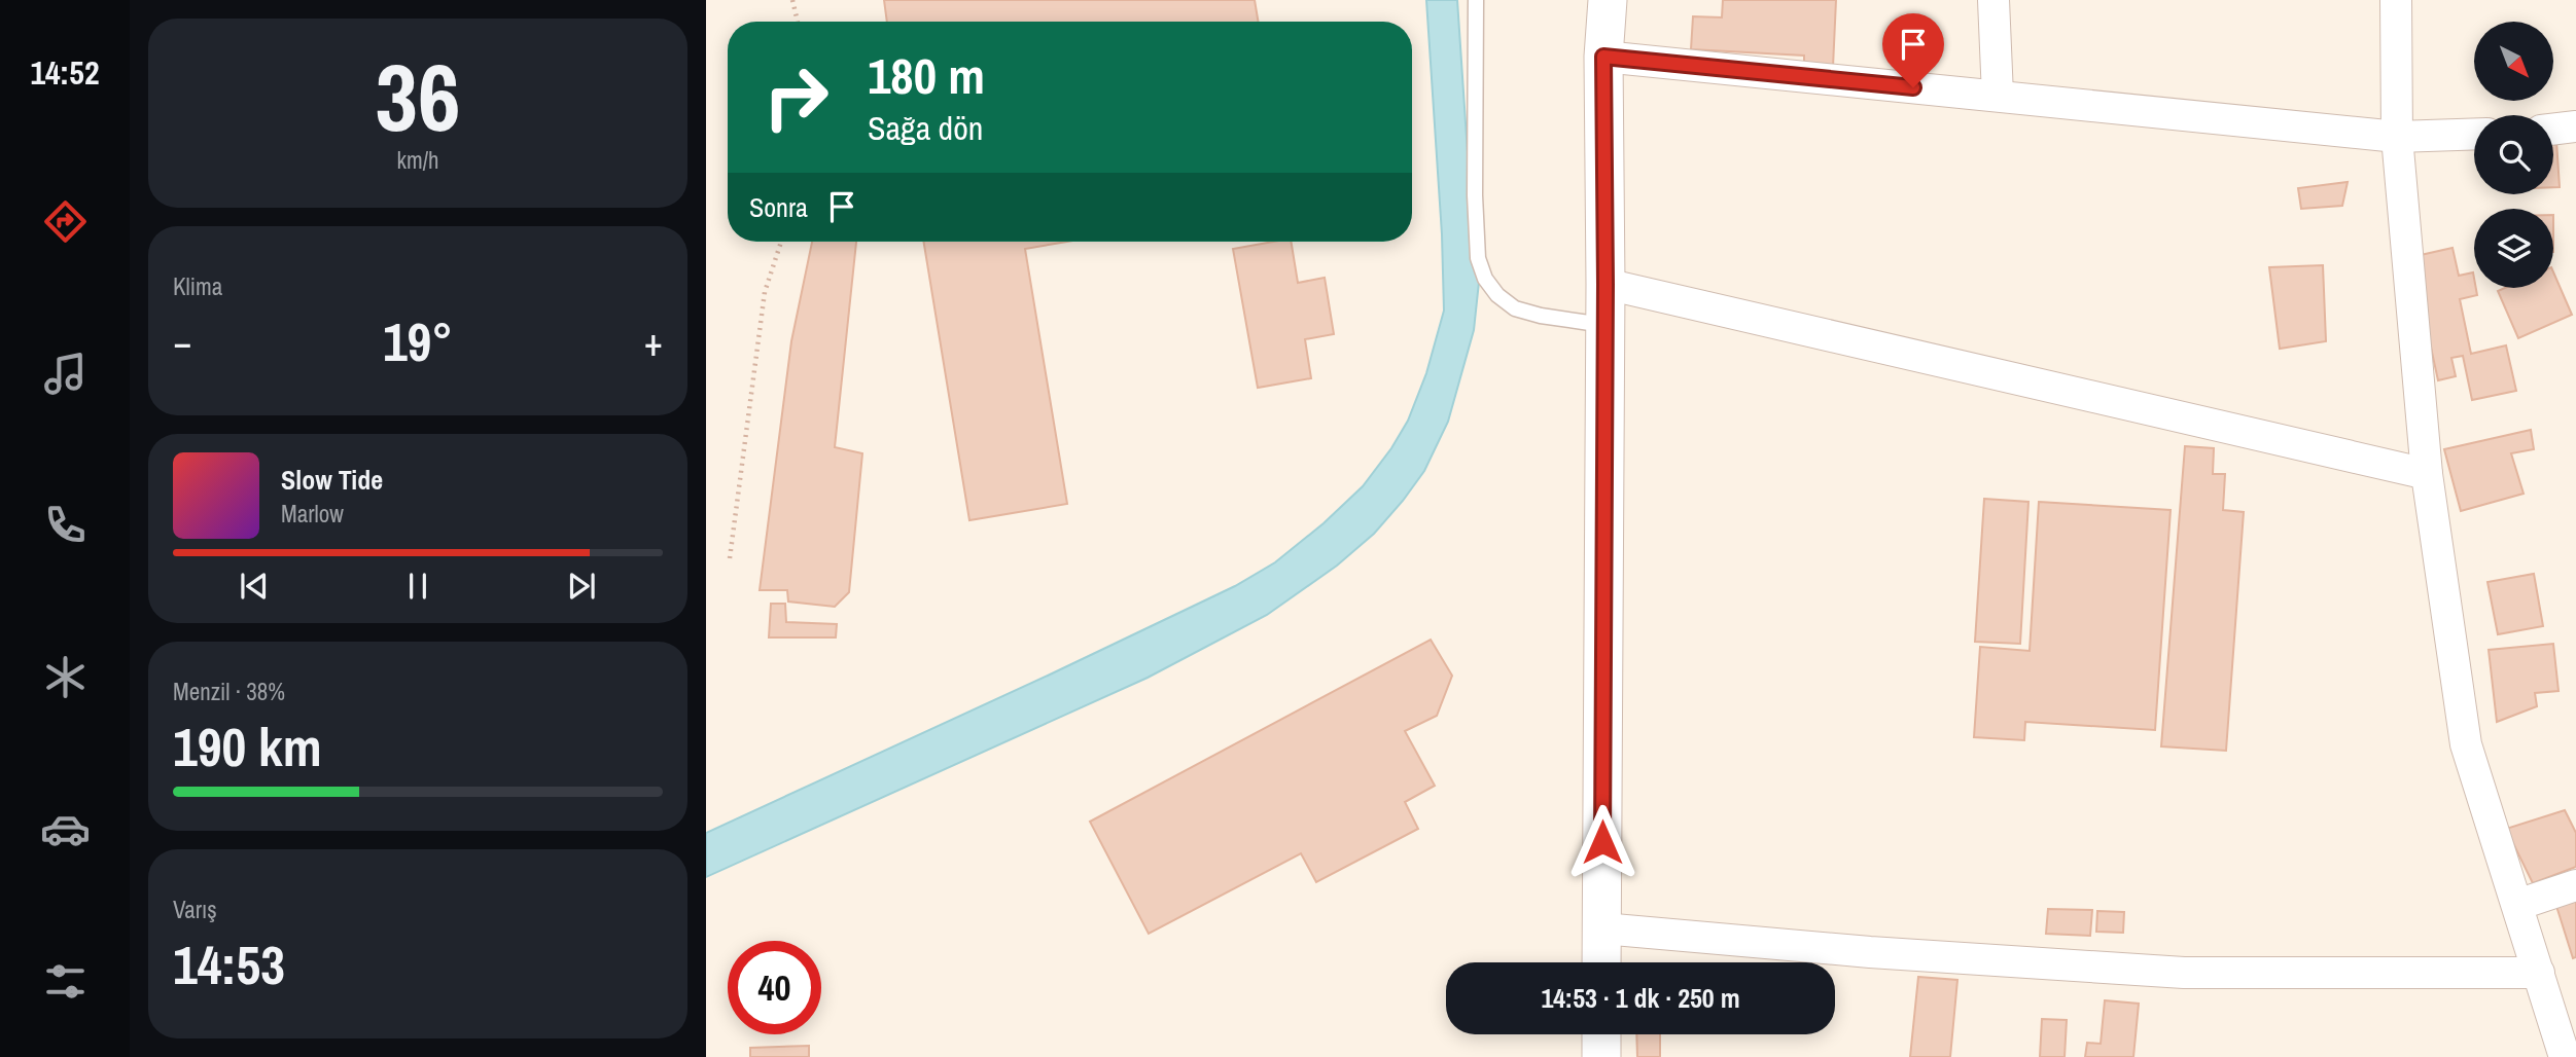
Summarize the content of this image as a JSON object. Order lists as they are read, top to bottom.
{
  "north": "bottom right",
  "page": {
    "tabs": "14:52",
    "tile": [
      ["36", "km/h"],
      "Klima",
      ["Menzil · 38%", "190 km"],
      ["Varış", "14:53"]
    ],
    "turn": ["180 m", "Sağa dön"],
    "then": "Sonra",
    "heat": ["−", "19°", "+"],
    "song": ["Slow Tide", "Marlow"],
    "limit": "40",
    "trip": "14:53 · 1 dk · 250 m"
  }
}
